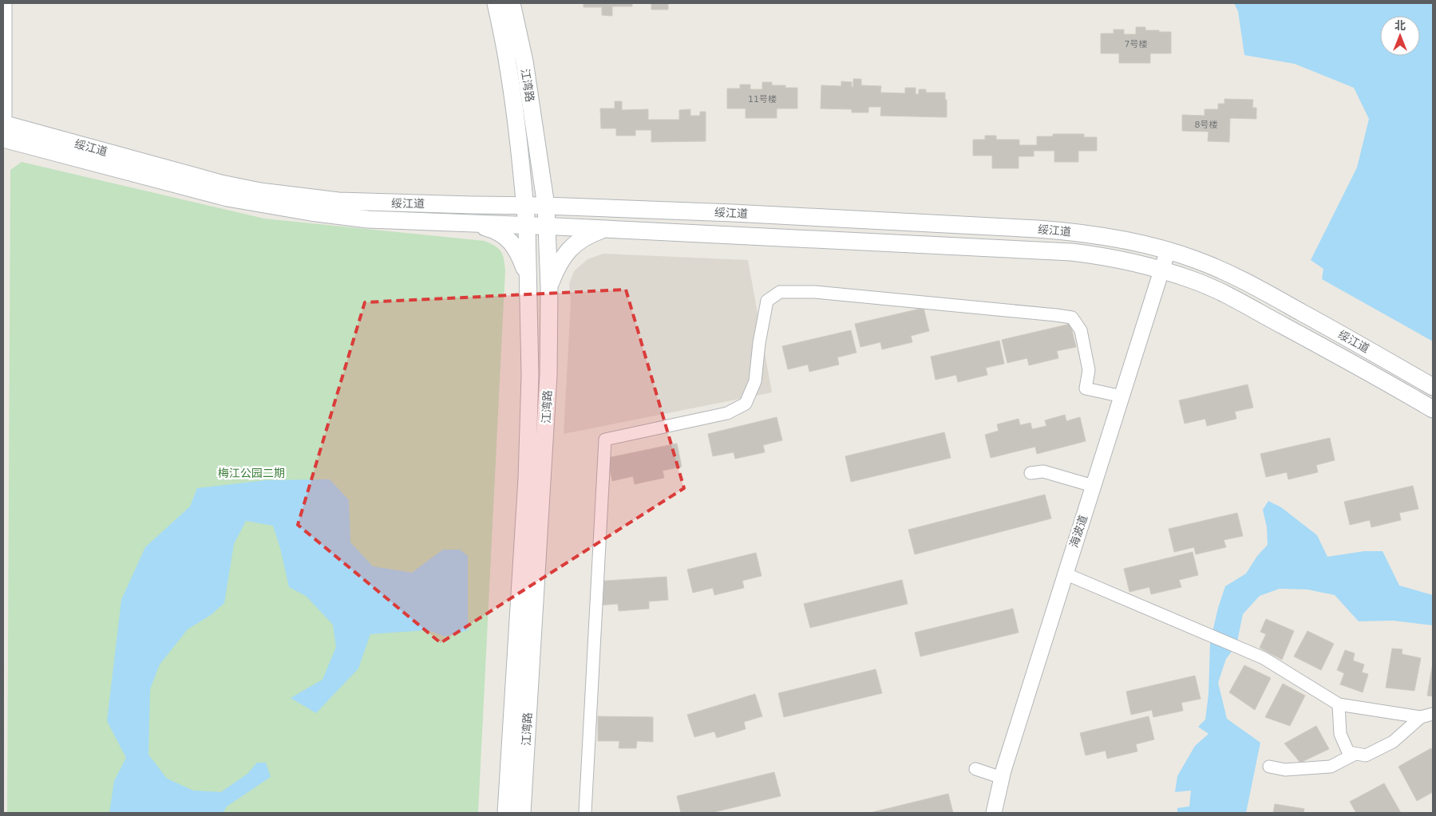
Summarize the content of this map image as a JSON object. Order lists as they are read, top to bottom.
{
  "streets": {
    "main road": ["江湾路", "绥江道"],
    "street": ["海波道"]
  },
  "crossings": [
    ["江湾路", "绥江道"],
    ["绥江道", "海波道"]
  ],
  "parks": ["梅江公园二期"],
  "house_numbers": ["7号楼", "11号楼", "8号楼"],
  "north": "top"
}
